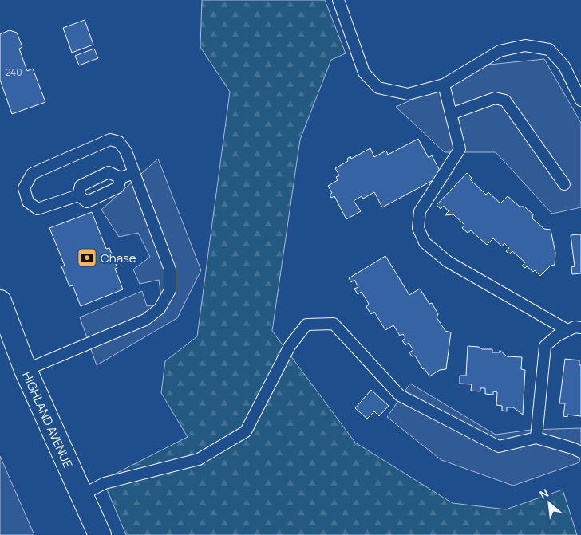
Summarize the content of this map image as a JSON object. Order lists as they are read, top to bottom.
{
  "streets": {
    "highway": ["HIGHLAND AVENUE"]
  },
  "places": {
    "bank": ["Chase"]
  },
  "house_numbers": ["240"],
  "north": "top left"
}
